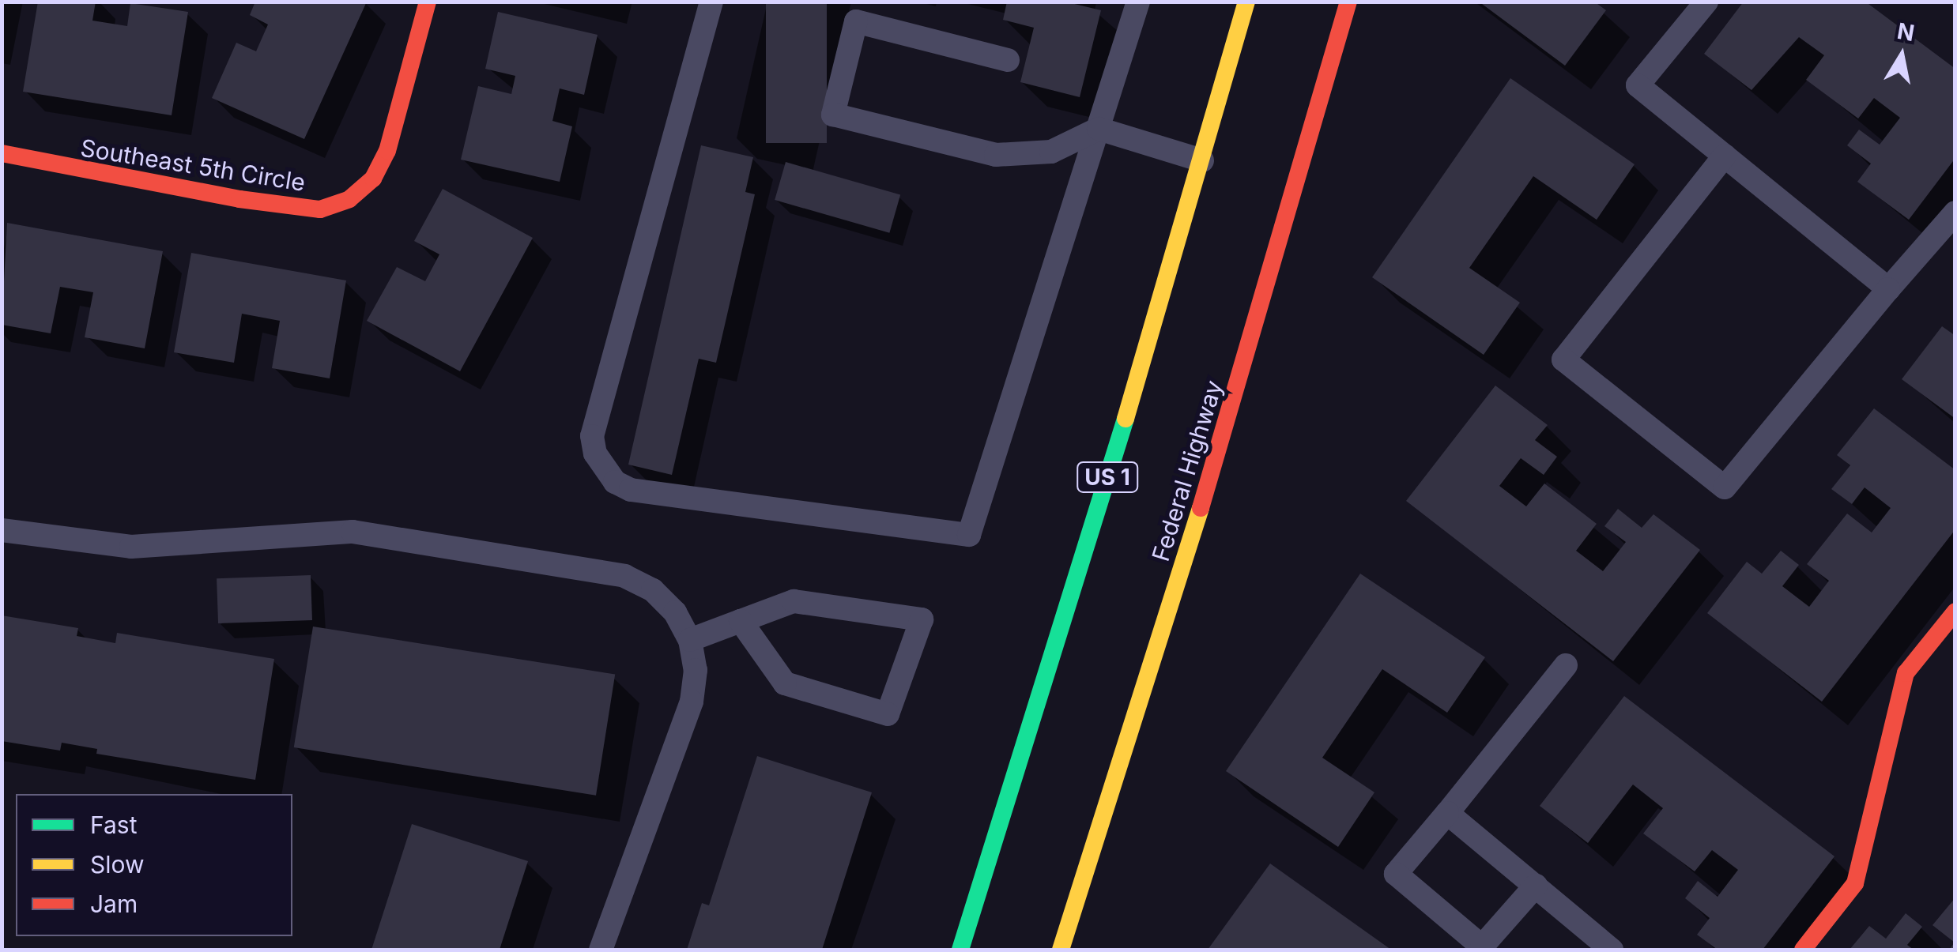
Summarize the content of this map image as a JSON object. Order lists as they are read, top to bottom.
{
  "streets": {
    "main road": ["Southeast 5th Circle", "Federal Highway", "US 1"]
  },
  "legend": ["Fast", "Slow", "Jam"],
  "north": "top"
}
